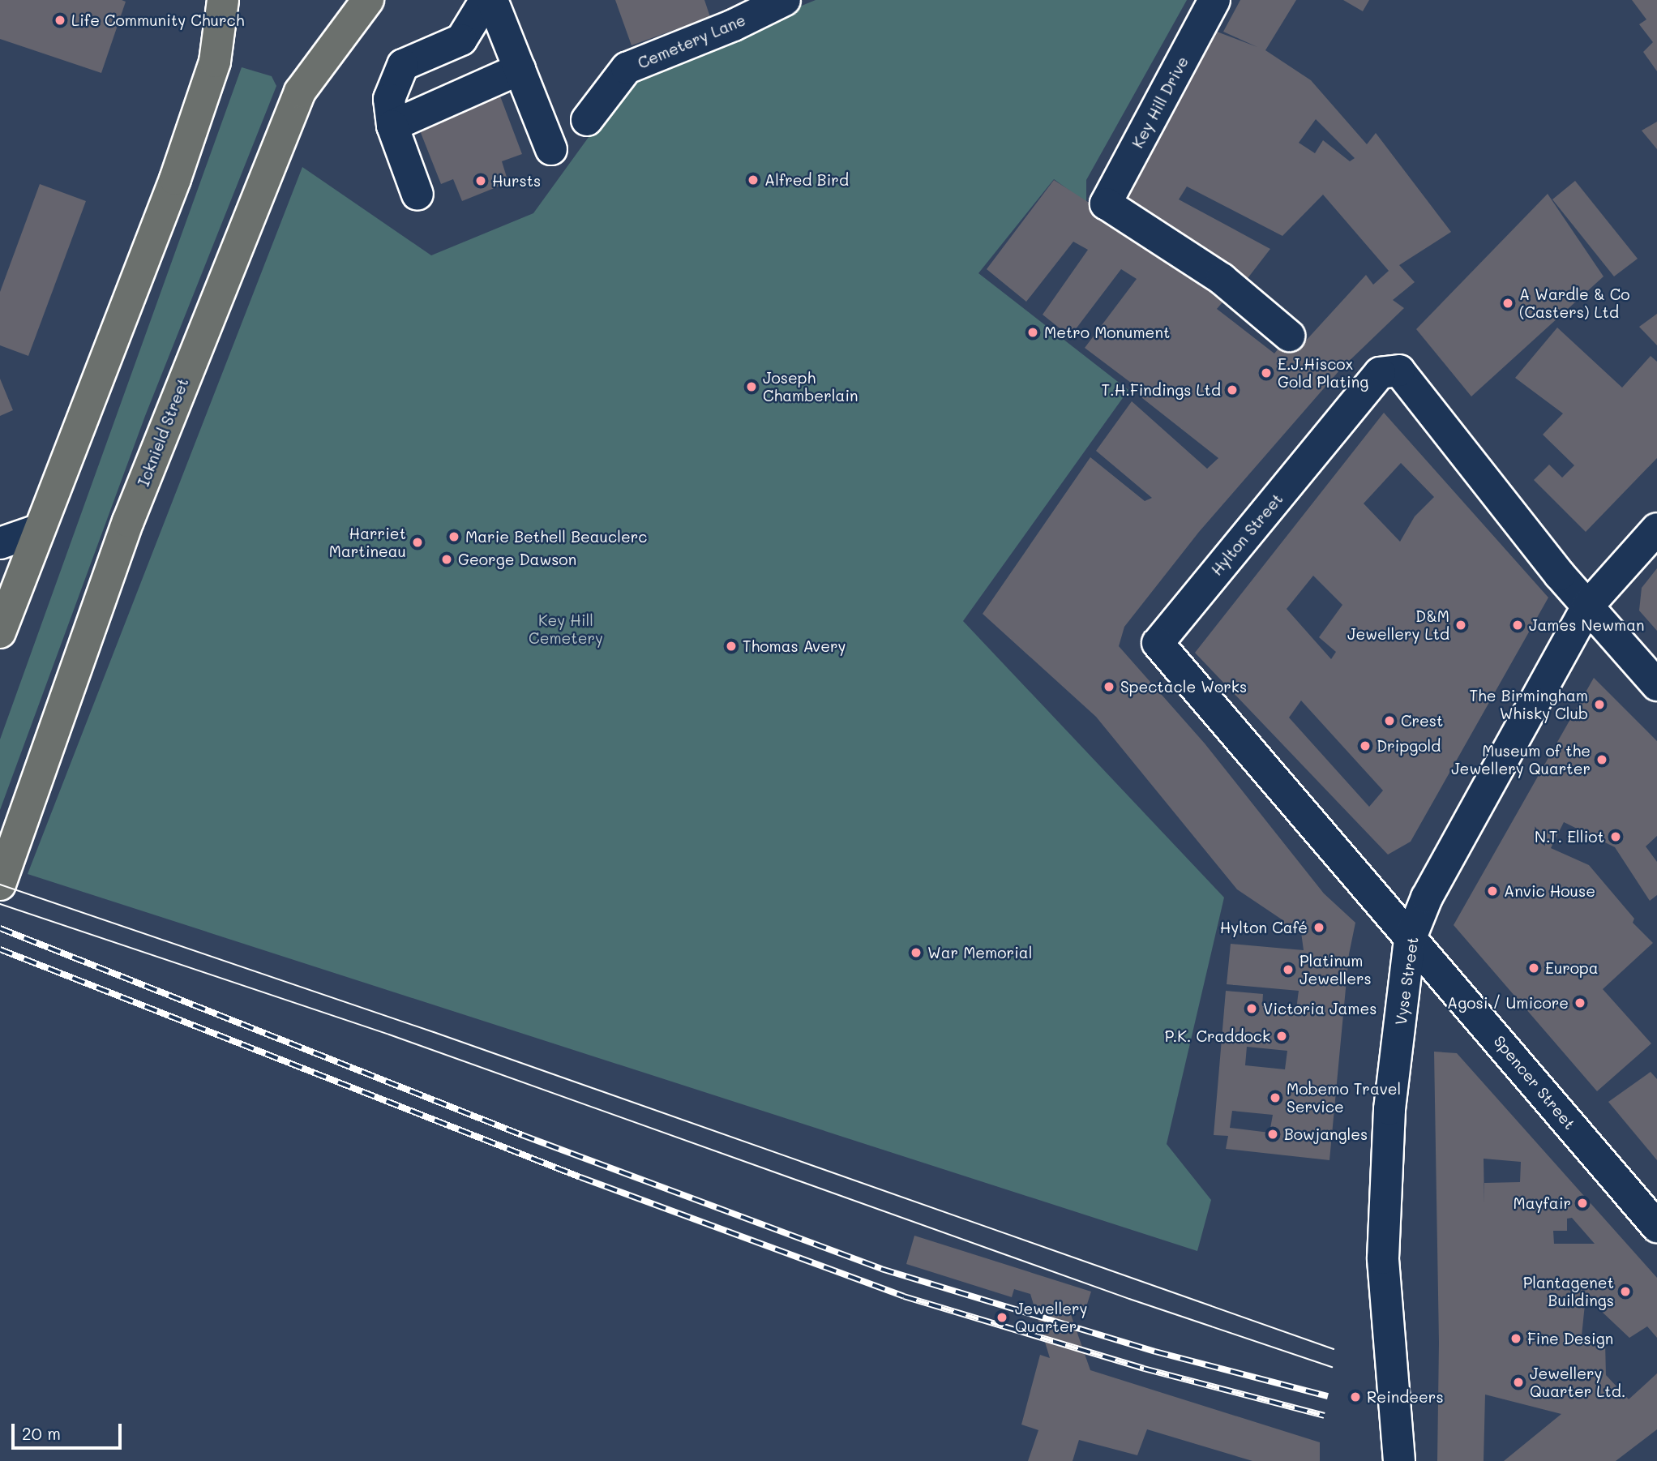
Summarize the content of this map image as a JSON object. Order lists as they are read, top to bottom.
{
  "streets": {
    "highway": ["Icknield Street"],
    "street": [
      "Cemetery Lane",
      "Key Hill Drive",
      "Hylton Street",
      "Vyse Street",
      "Spencer Street"
    ]
  },
  "crossings": [
    ["Hylton Street", "Vyse Street"],
    ["Hylton Street", "Spencer Street"],
    ["Vyse Street", "Spencer Street"]
  ],
  "parks": ["Key Hill Cemetery"],
  "places": [
    "Life Community Church",
    "Alfred Bird",
    "Hursts",
    "A Wardle & Co (Casters) Ltd",
    "Metro Monument",
    "E.J.Hiscox Gold Plating",
    "Joseph Chamberlain",
    "T.H.Findings Ltd",
    "Marie Bethell Beauclerc",
    "Harriet Martineau",
    "George Dawson",
    "D&M Jewellery Ltd",
    "James Newman",
    "Thomas Avery",
    "Spectacle Works",
    "The Birmingham Whisky Club",
    "Crest",
    "Dripgold",
    "Museum of the Jewellery Quarter",
    "N.T. Elliot",
    "Anvic House",
    "Hylton Café",
    "War Memorial",
    "Europa",
    "Platinum Jewellers",
    "Agosi / Umicore",
    "Victoria James",
    "P.K. Craddock",
    "Mobemo Travel Service",
    "Bowjangles",
    "Mayfair",
    "Plantagenet Buildings",
    "Jewellery Quarter",
    "Fine Design",
    "Jewellery Quarter Ltd.",
    "Reindeers"
  ],
  "scale_bar": "20 m"
}
